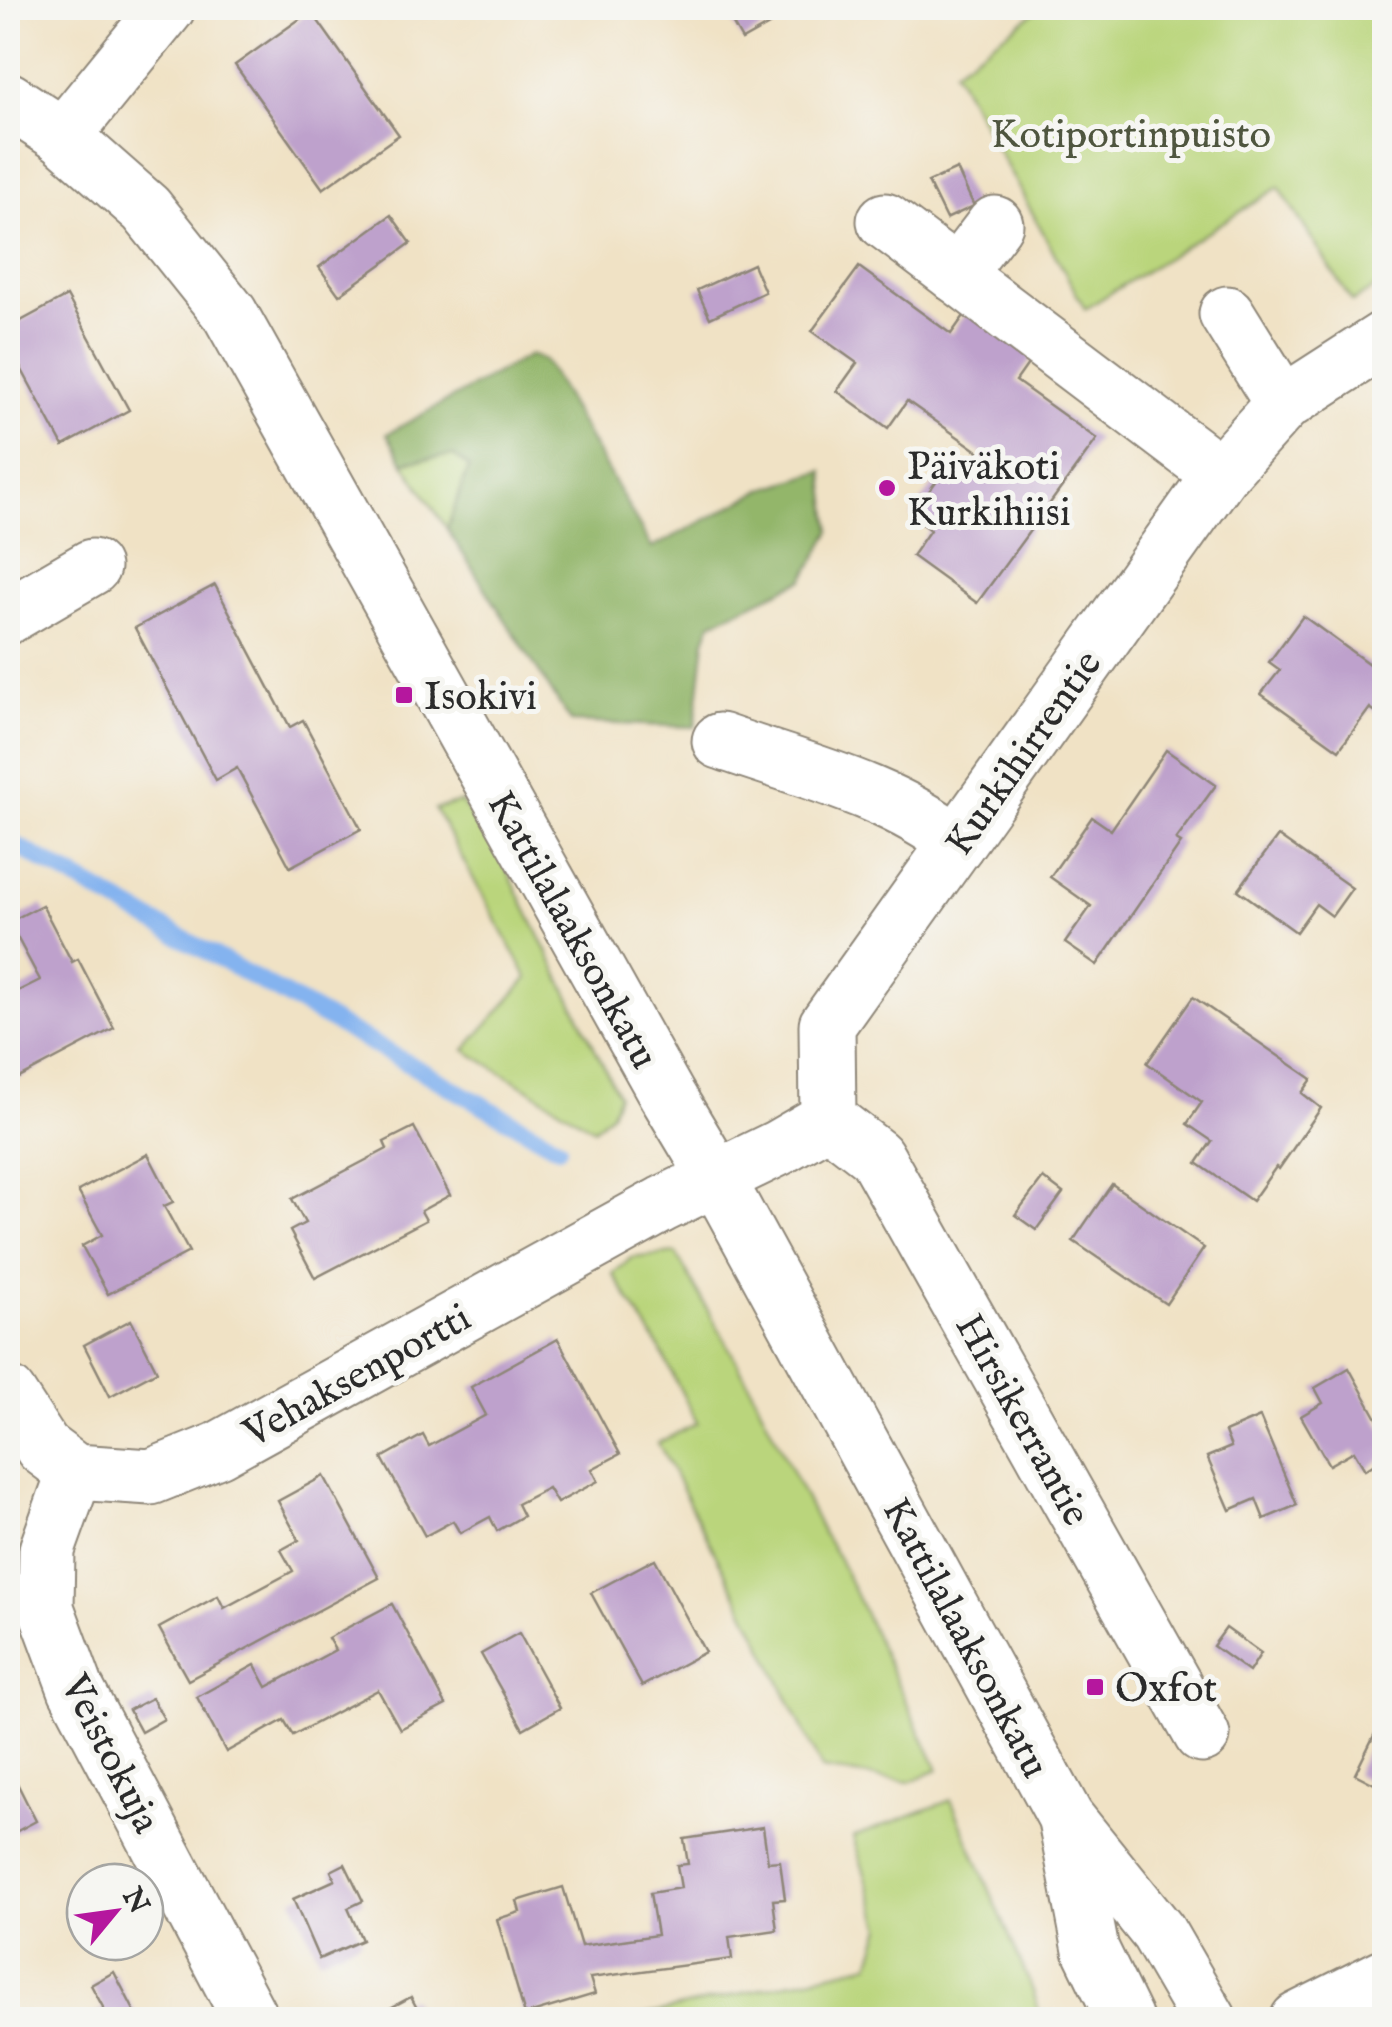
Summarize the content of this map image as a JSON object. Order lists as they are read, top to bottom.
{
  "streets": {
    "street": [
      "Kurkihirrentie",
      "Kattilalaaksonkatu",
      "Vehaksenportti",
      "Hirsikerrantie",
      "Veistokuja"
    ]
  },
  "crossings": [
    ["Kurkihirrentie", "Hirsikerrantie"],
    ["Kattilalaaksonkatu", "Vehaksenportti"],
    ["Vehaksenportti", "Veistokuja"]
  ],
  "parks": ["Kotiportinpuisto"],
  "places": {
    "other": ["Päiväkoti Kurkihiisi"],
    "transit": ["Isokivi", "Oxfot"]
  },
  "north": "top right"
}
